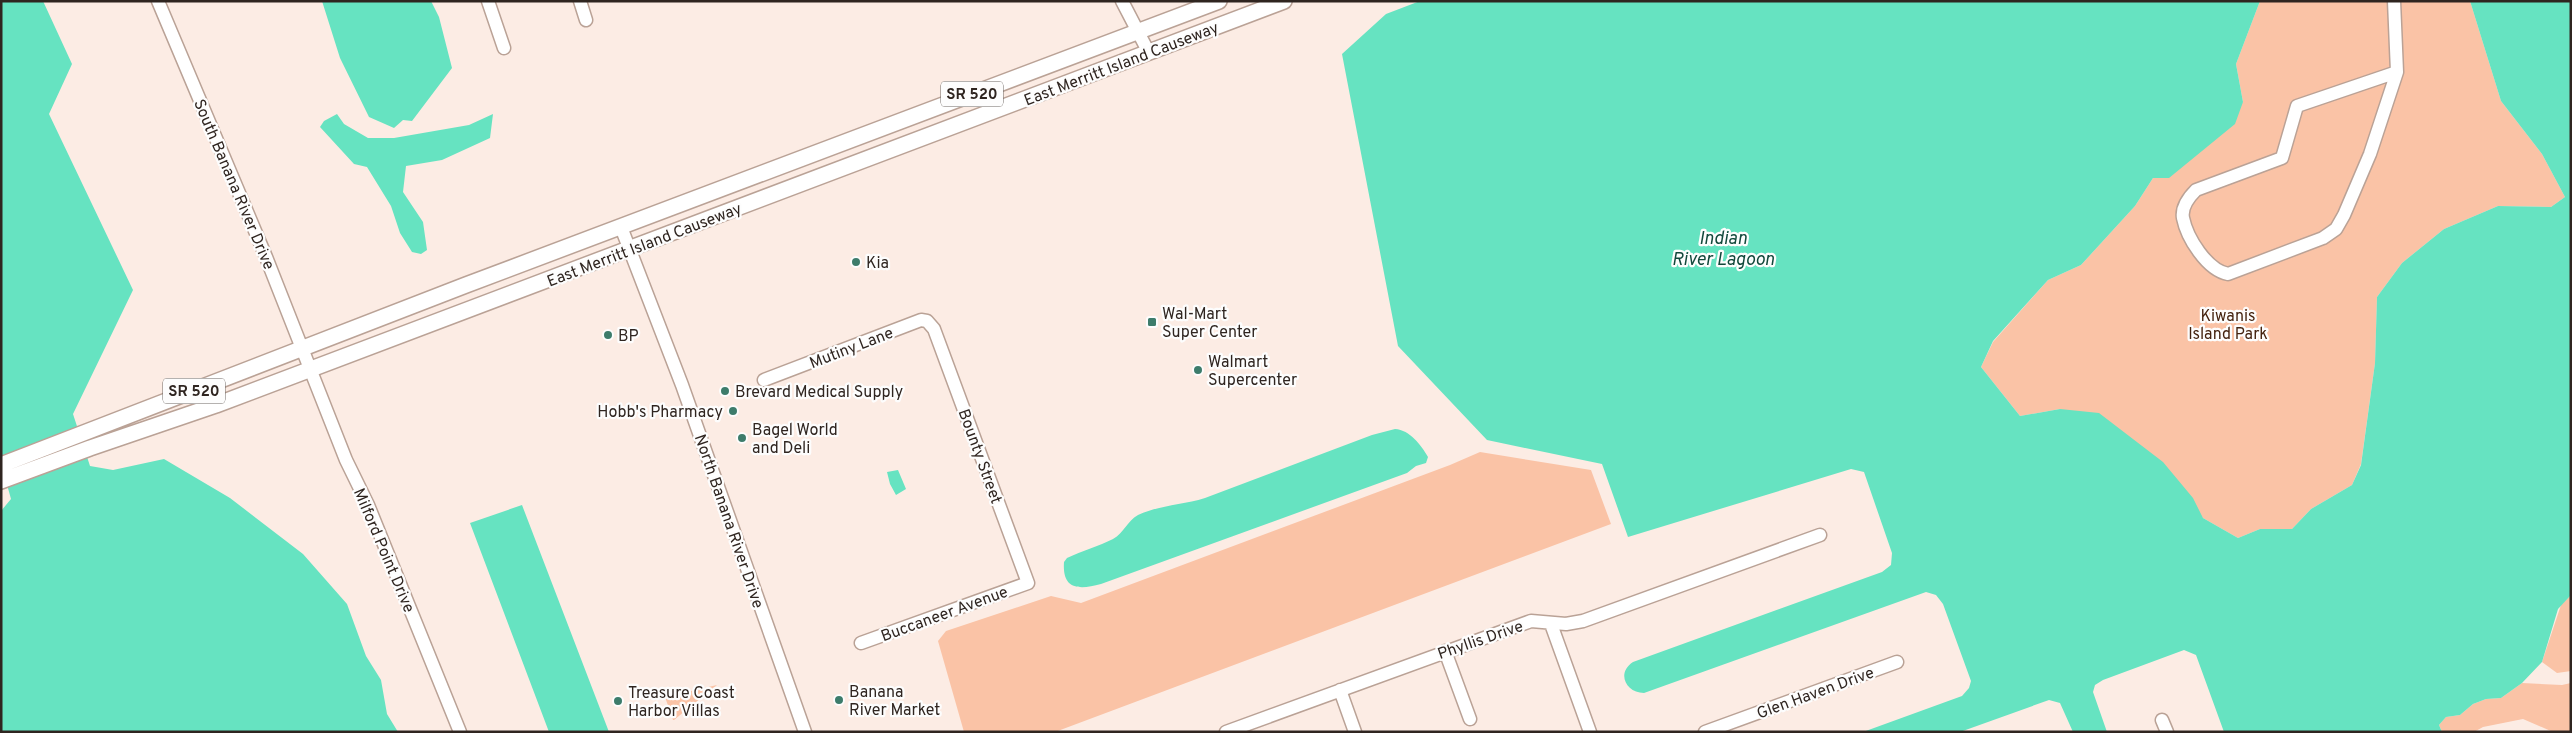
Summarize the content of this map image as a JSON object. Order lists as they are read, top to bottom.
{
  "streets": {
    "main road": ["East Merritt Island Causeway", "SR 520"],
    "street": [
      "South Banana River Drive",
      "Mutiny Lane",
      "Bounty Street",
      "North Banana River Drive",
      "Milford Point Drive",
      "Buccaneer Avenue",
      "Phyllis Drive",
      "Glen Haven Drive"
    ]
  },
  "crossings": [
    ["East Merritt Island Causeway", "South Banana River Drive"],
    ["East Merritt Island Causeway", "North Banana River Drive"],
    ["East Merritt Island Causeway", "Milford Point Drive"],
    ["South Banana River Drive", "Milford Point Drive"],
    ["Mutiny Lane", "Bounty Street"],
    ["Bounty Street", "Buccaneer Avenue"]
  ],
  "water": ["Indian River Lagoon"],
  "parks": ["Kiwanis Island Park"],
  "places": {
    "other": [
      "Kia",
      "BP",
      "Walmart Supercenter",
      "Brevard Medical Supply",
      "Hobb's Pharmacy",
      "Bagel World and Deli",
      "Banana River Market",
      "Treasure Coast Harbor Villas"
    ],
    "transit": ["Wal-Mart Super Center"]
  }
}
